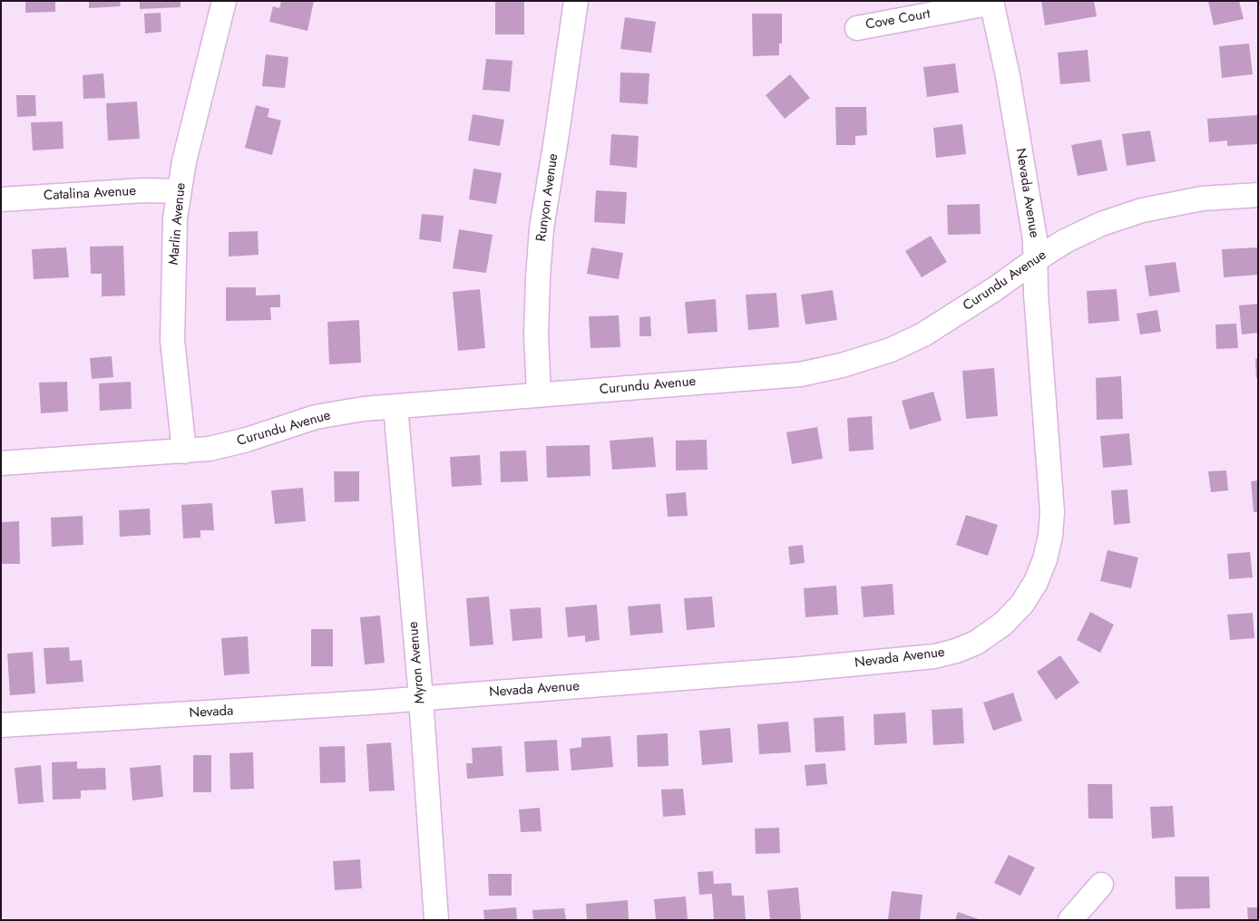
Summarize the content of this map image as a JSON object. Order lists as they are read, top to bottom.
{
  "streets": {
    "street": [
      "Cove Court",
      "Nevada Avenue",
      "Catalina Avenue",
      "Runyon Avenue",
      "Marlin Avenue",
      "Curundu Avenue",
      "Myron Avenue",
      "Nevada"
    ]
  },
  "crossings": [
    ["Cove Court", "Nevada Avenue"],
    ["Nevada Avenue", "Curundu Avenue"],
    ["Nevada Avenue", "Myron Avenue"],
    ["Nevada Avenue", "Nevada"],
    ["Catalina Avenue", "Marlin Avenue"],
    ["Runyon Avenue", "Curundu Avenue"],
    ["Marlin Avenue", "Curundu Avenue"],
    ["Curundu Avenue", "Myron Avenue"],
    ["Myron Avenue", "Nevada"]
  ]
}
